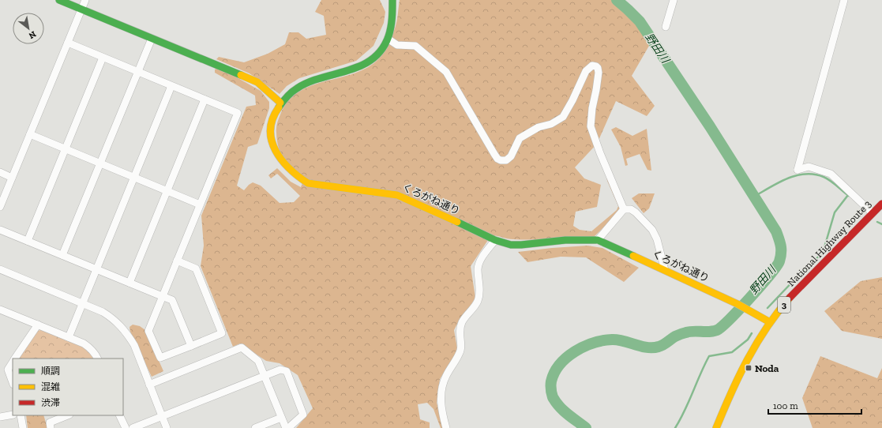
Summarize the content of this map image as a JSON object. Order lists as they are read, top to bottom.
{
  "streets": {
    "main road": ["くろがね通り", "National Highway Route 3", "3"]
  },
  "crossings": [
    ["くろがね通り", "National Highway Route 3"]
  ],
  "water": ["野田川"],
  "places": {
    "transit": ["Noda"]
  },
  "legend": ["順調", "混雑", "渋滞"],
  "scale_bar": "100 m",
  "north": "bottom right"
}
